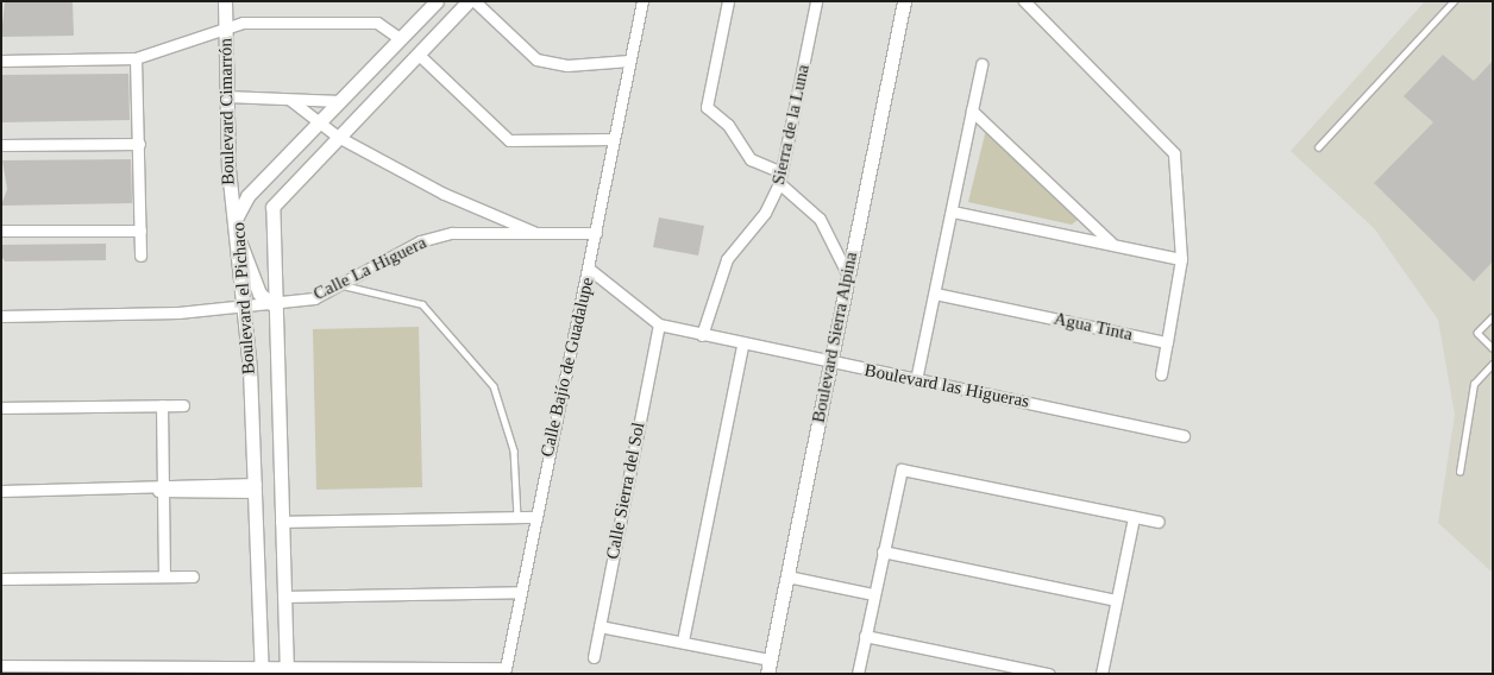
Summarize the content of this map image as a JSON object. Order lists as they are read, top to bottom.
{
  "streets": {
    "street": [
      "Boulevard Cimarrón",
      "Sierra de la Luna",
      "Calle La Higuera",
      "Boulevard el Pichaco",
      "Agua Tinta",
      "Boulevard Sierra Alpina",
      "Calle Bajío de Guadalupe",
      "Boulevard las Higueras",
      "Calle Sierra del Sol"
    ]
  },
  "crossings": [
    ["Boulevard Cimarrón", "Boulevard el Pichaco"],
    ["Sierra de la Luna", "Boulevard las Higueras"],
    ["Calle La Higuera", "Boulevard el Pichaco"],
    ["Calle La Higuera", "Calle Bajío de Guadalupe"],
    ["Boulevard Sierra Alpina", "Boulevard las Higueras"],
    ["Calle Bajío de Guadalupe", "Boulevard las Higueras"],
    ["Boulevard las Higueras", "Calle Sierra del Sol"]
  ]
}
